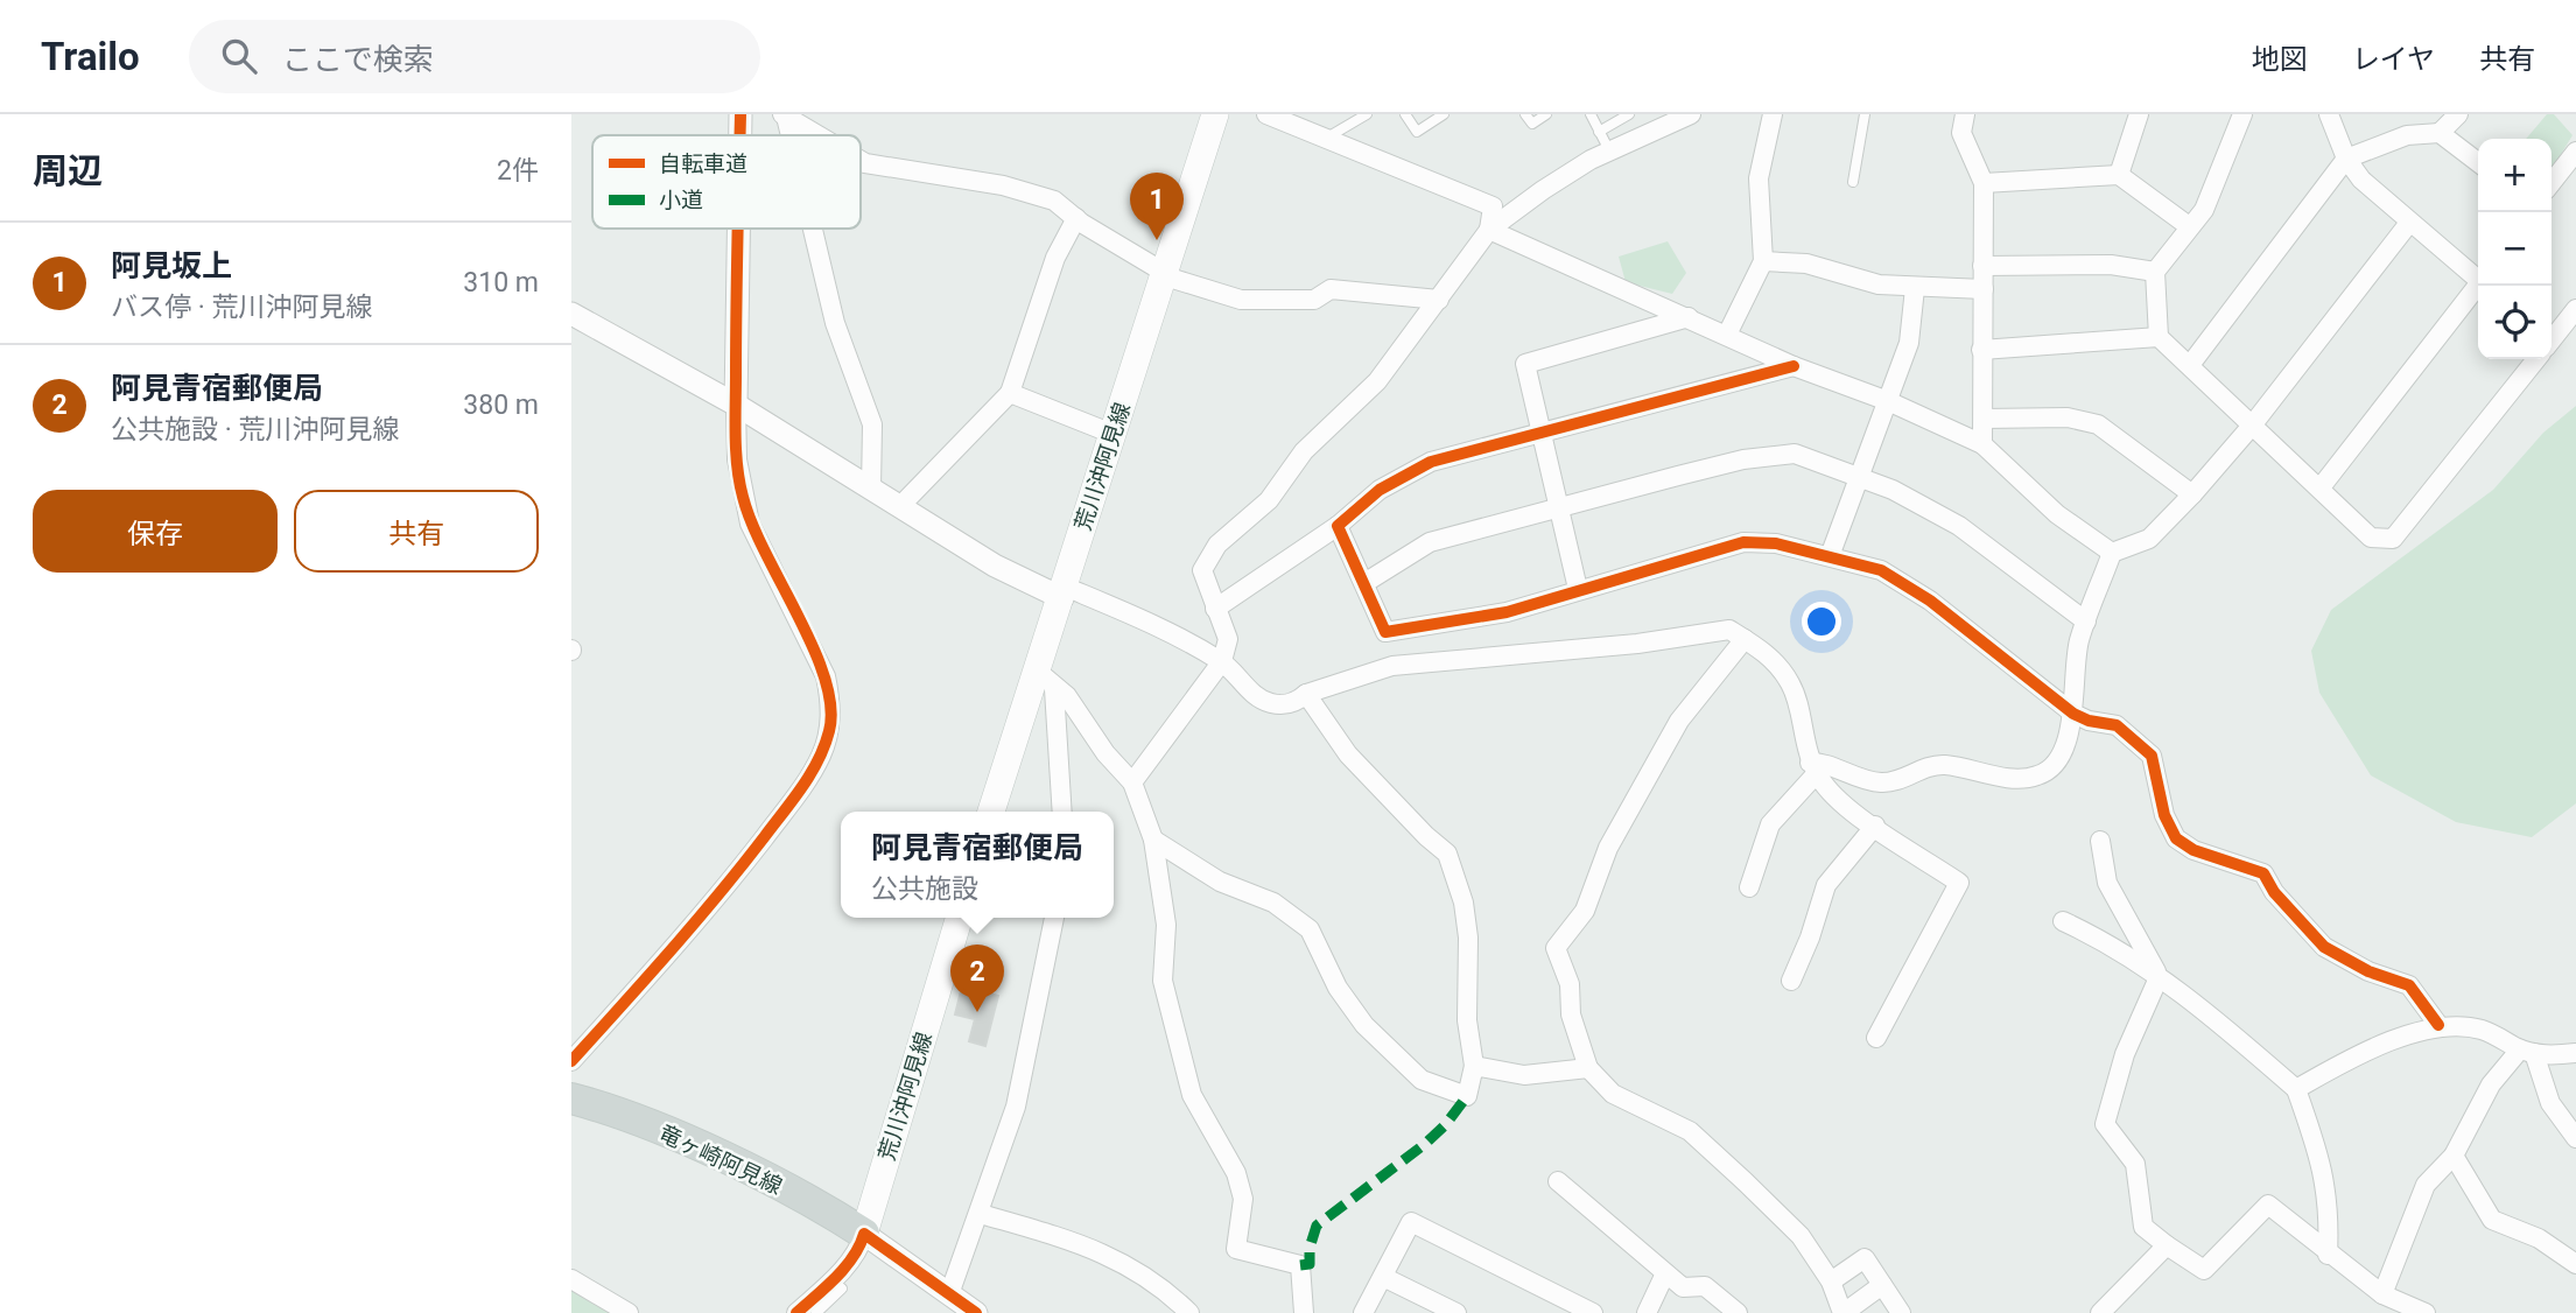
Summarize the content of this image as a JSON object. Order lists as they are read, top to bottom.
{
  "streets": {
    "main road": ["荒川沖阿見線", "竜ヶ崎阿見線"]
  },
  "crossings": [
    ["荒川沖阿見線", "竜ヶ崎阿見線"]
  ],
  "legend": ["自転車道", "小道"],
  "page": {
    "header": "Trailo",
    "search": "ここで検索",
    "nav": ["地図", "レイヤ", "共有"],
    "heading": ["周辺", "2件"],
    "map_buttons": ["+", "−"],
    "pins": ["1", "2"],
    "list": [
      {
        "mark": "1",
        "name": "阿見坂上",
        "note": "バス停 · 荒川沖阿見線",
        "value": "310 m"
      },
      {
        "mark": "2",
        "name": "阿見青宿郵便局",
        "note": "公共施設 · 荒川沖阿見線",
        "value": "380 m"
      }
    ],
    "buttons": ["保存", "共有"],
    "popup": ["阿見青宿郵便局", "公共施設"]
  }
}
